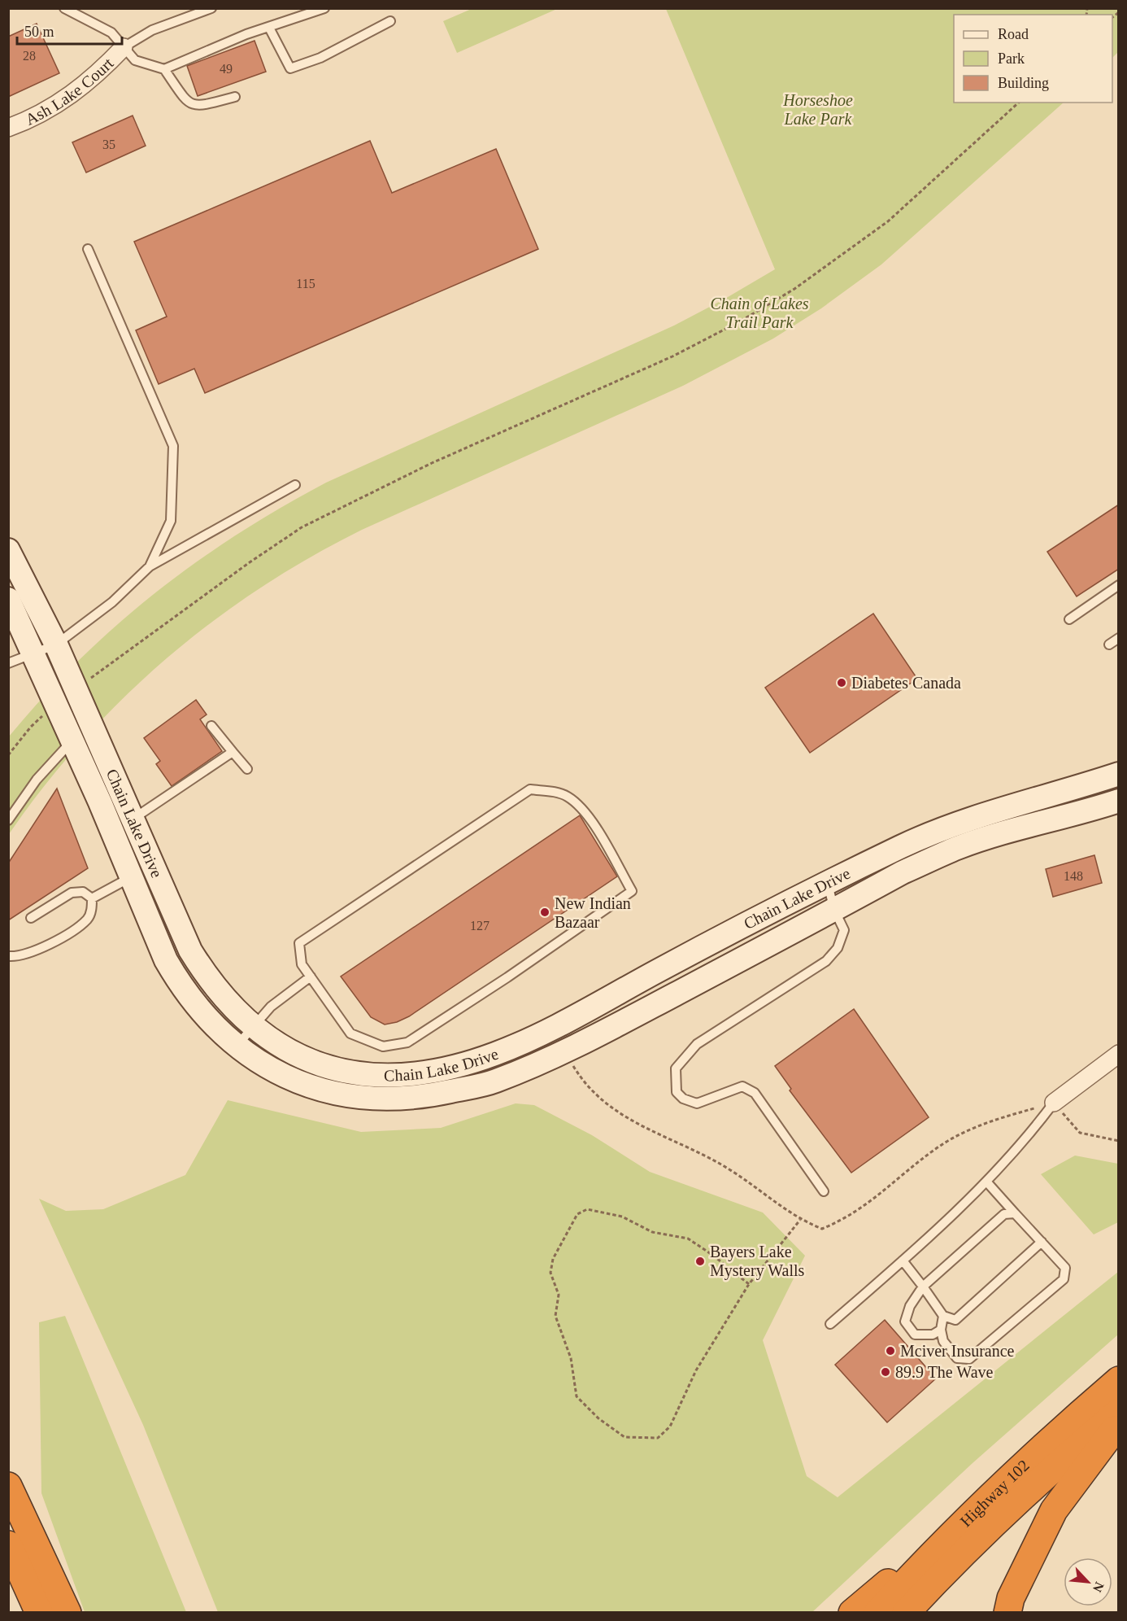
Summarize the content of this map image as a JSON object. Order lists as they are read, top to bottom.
{
  "streets": {
    "highway": ["Highway 102"],
    "street": ["Ash Lake Court", "Chain Lake Drive"]
  },
  "parks": ["Horseshoe Lake Park", "Chain of Lakes Trail Park"],
  "places": [
    "Diabetes Canada",
    "New Indian Bazaar",
    "Bayers Lake Mystery Walls",
    "Mciver Insurance",
    "89.9 The Wave"
  ],
  "house_numbers": [
    "28",
    "49",
    "35",
    "115",
    "148",
    "127"
  ],
  "legend": ["Road", "Park", "Building"],
  "scale_bar": "50 m",
  "north": "bottom right"
}
